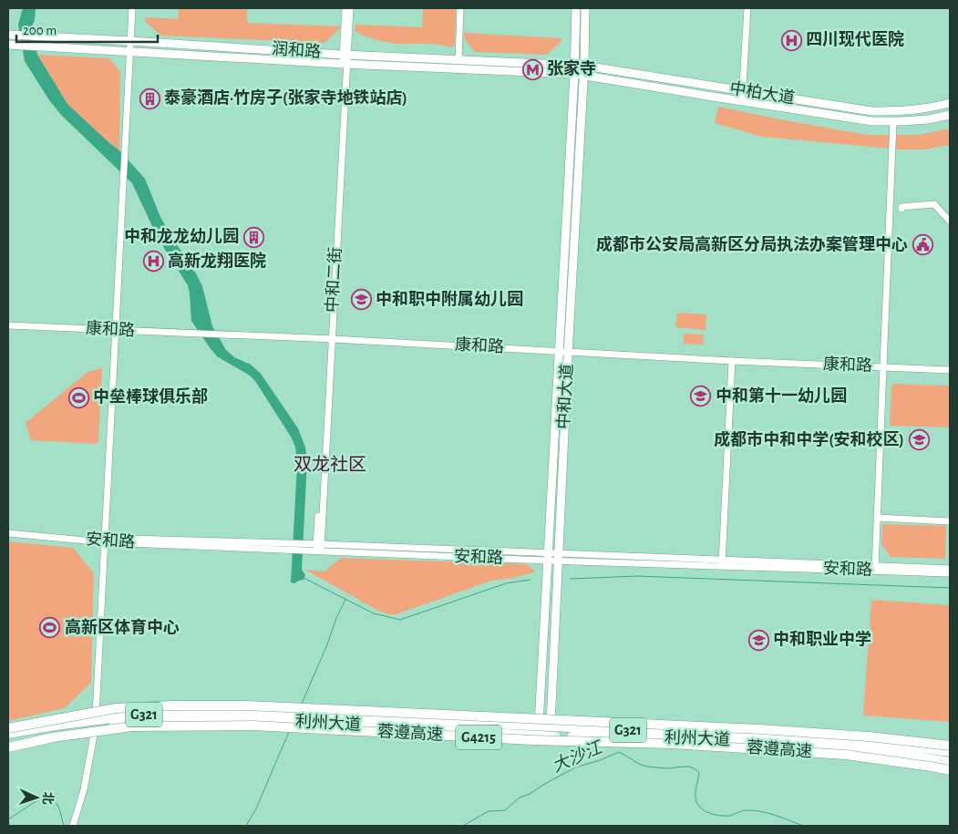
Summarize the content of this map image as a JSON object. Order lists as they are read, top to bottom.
{
  "streets": {
    "highway": [
      "G321",
      "利州大道",
      "蓉遵高速",
      "G4215"
    ],
    "main road": ["润和路", "中柏大道", "中和大道"],
    "street": ["中和二街", "康和路", "安和路"]
  },
  "crossings": [
    ["润和路", "中柏大道"],
    ["润和路", "中和二街"],
    ["润和路", "中和大道"],
    ["中柏大道", "中和大道"],
    ["中和二街", "康和路"],
    ["中和二街", "安和路"],
    ["康和路", "中和大道"],
    ["中和大道", "安和路"],
    ["中和大道", "利州大道"]
  ],
  "districts": ["双龙社区"],
  "water": ["大沙江"],
  "places": {
    "hospital": ["四川现代医院", "高新龙翔医院"],
    "metro station": ["张家寺"],
    "building": ["泰豪酒店·竹房子(张家寺地铁站店)", "中和龙龙幼儿园"],
    "public building": ["成都市公安局高新区分局执法办案管理中心"],
    "school or university": [
      "中和职中附属幼儿园",
      "中和第十一幼儿园",
      "成都市中和中学(安和校区)",
      "中和职业中学"
    ],
    "sports": ["中垒棒球俱乐部", "高新区体育中心"]
  },
  "scale_bar": "200 m",
  "north": "right"
}
